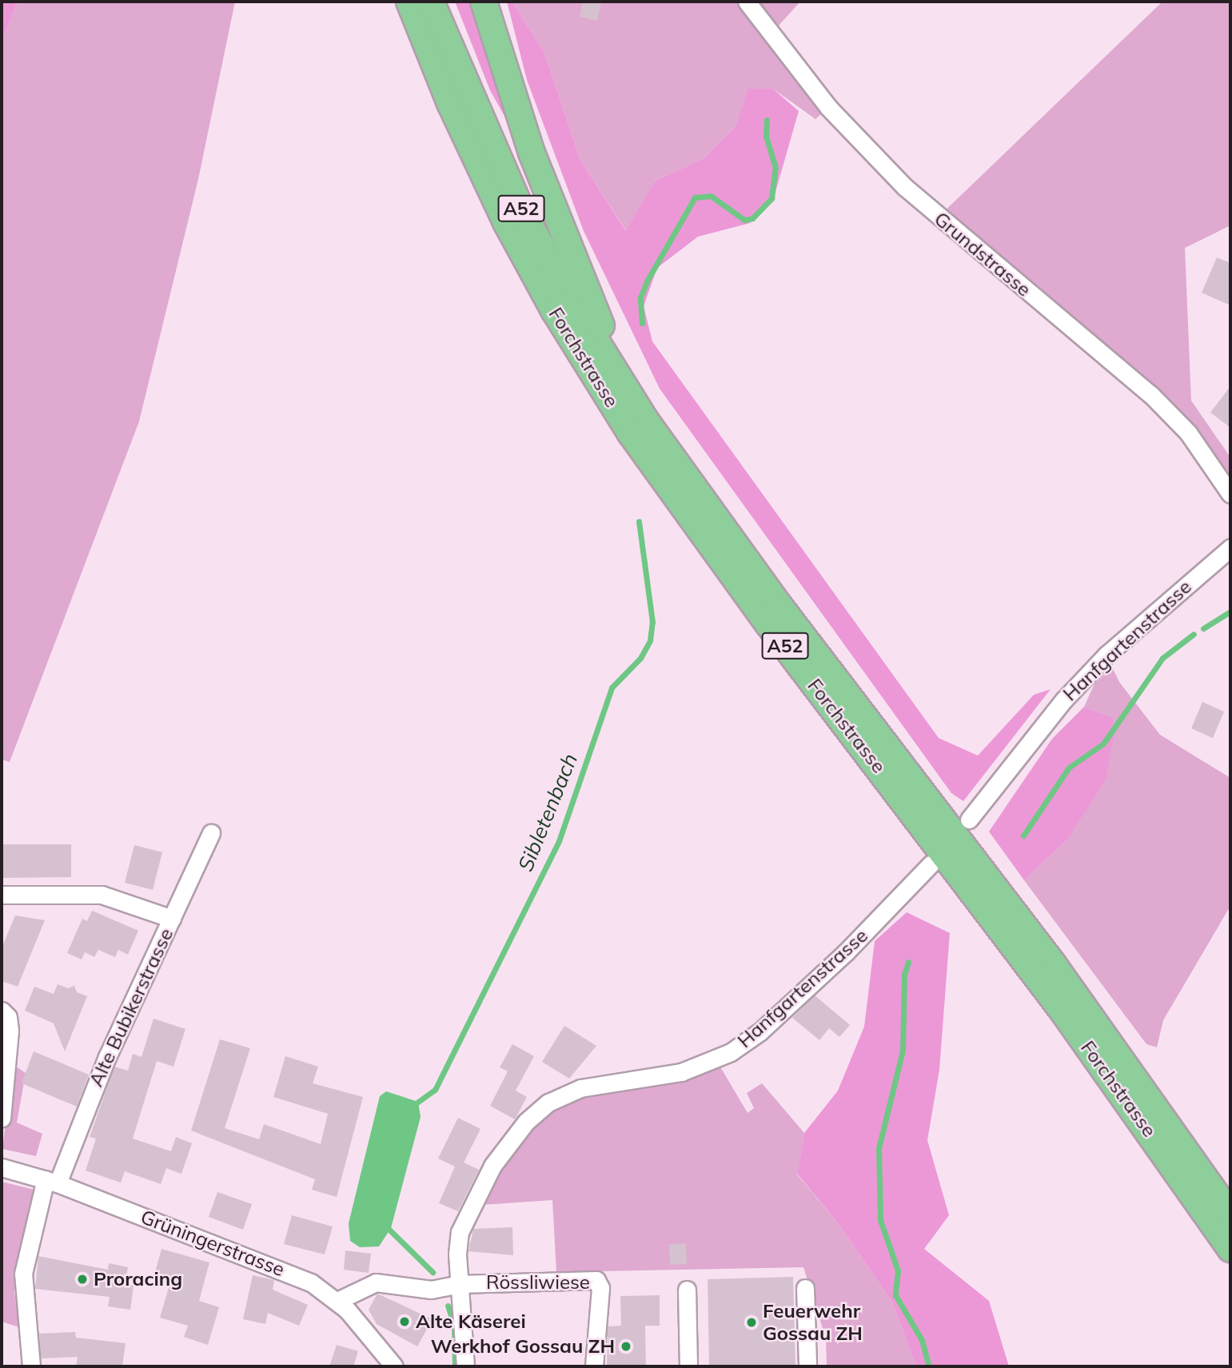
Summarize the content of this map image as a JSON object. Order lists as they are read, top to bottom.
{
  "streets": {
    "highway": ["A52", "Forchstrasse"],
    "street": [
      "Grundstrasse",
      "Hanfgartenstrasse",
      "Alte Bubikerstrasse",
      "Grüningerstrasse",
      "Rössliwiese"
    ]
  },
  "crossings": [
    ["Hanfgartenstrasse", "Rössliwiese"],
    ["Alte Bubikerstrasse", "Grüningerstrasse"]
  ],
  "water": ["Sibletenbach"],
  "places": [
    "Proracing",
    "Alte Käserei",
    "Feuerwehr Gossau ZH",
    "Werkhof Gossau ZH"
  ]
}
